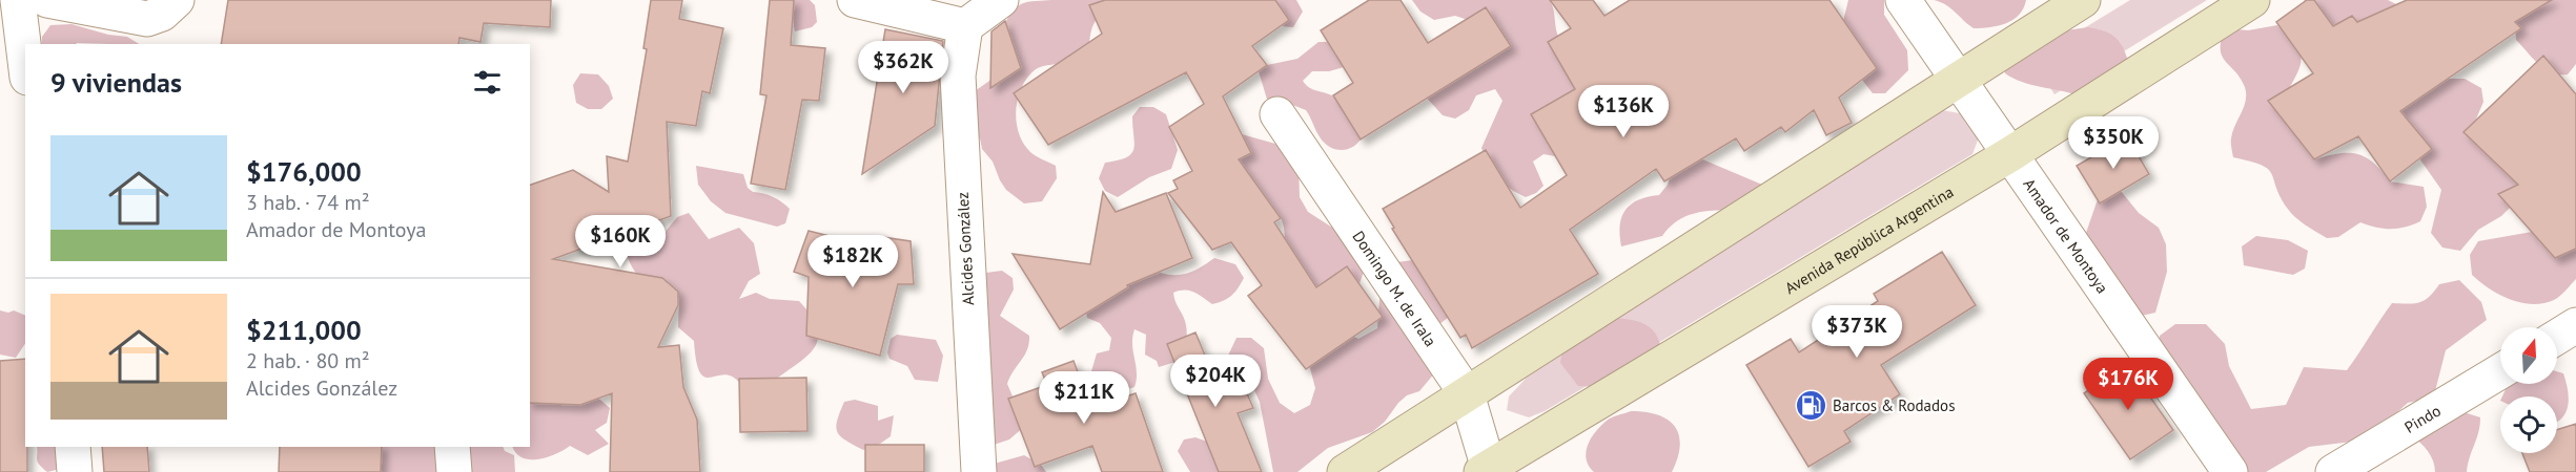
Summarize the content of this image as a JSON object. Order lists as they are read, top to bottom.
{
  "streets": {
    "main road": ["Avenida República Argentina"],
    "street": [
      "Amador de Montoya",
      "Alcides González",
      "Domingo M. de Irala",
      "Pindo"
    ]
  },
  "crossings": [
    ["Amador de Montoya", "Avenida República Argentina"],
    ["Avenida República Argentina", "Domingo M. de Irala"]
  ],
  "places": {
    "fuel station": ["Barcos & Rodados"]
  },
  "north": "top",
  "page": {
    "price": [
      "$362K",
      "$136K",
      "$350K",
      "$160K",
      "$182K",
      "$373K",
      "$204K",
      "$176K",
      "$211K"
    ],
    "heading": "9 viviendas",
    "list": [
      {
        "name": "$176,000",
        "note": "3 hab. · 74 m² · Amador de Montoya"
      },
      {
        "name": "$211,000",
        "note": "2 hab. · 80 m² · Alcides González"
      }
    ]
  }
}
